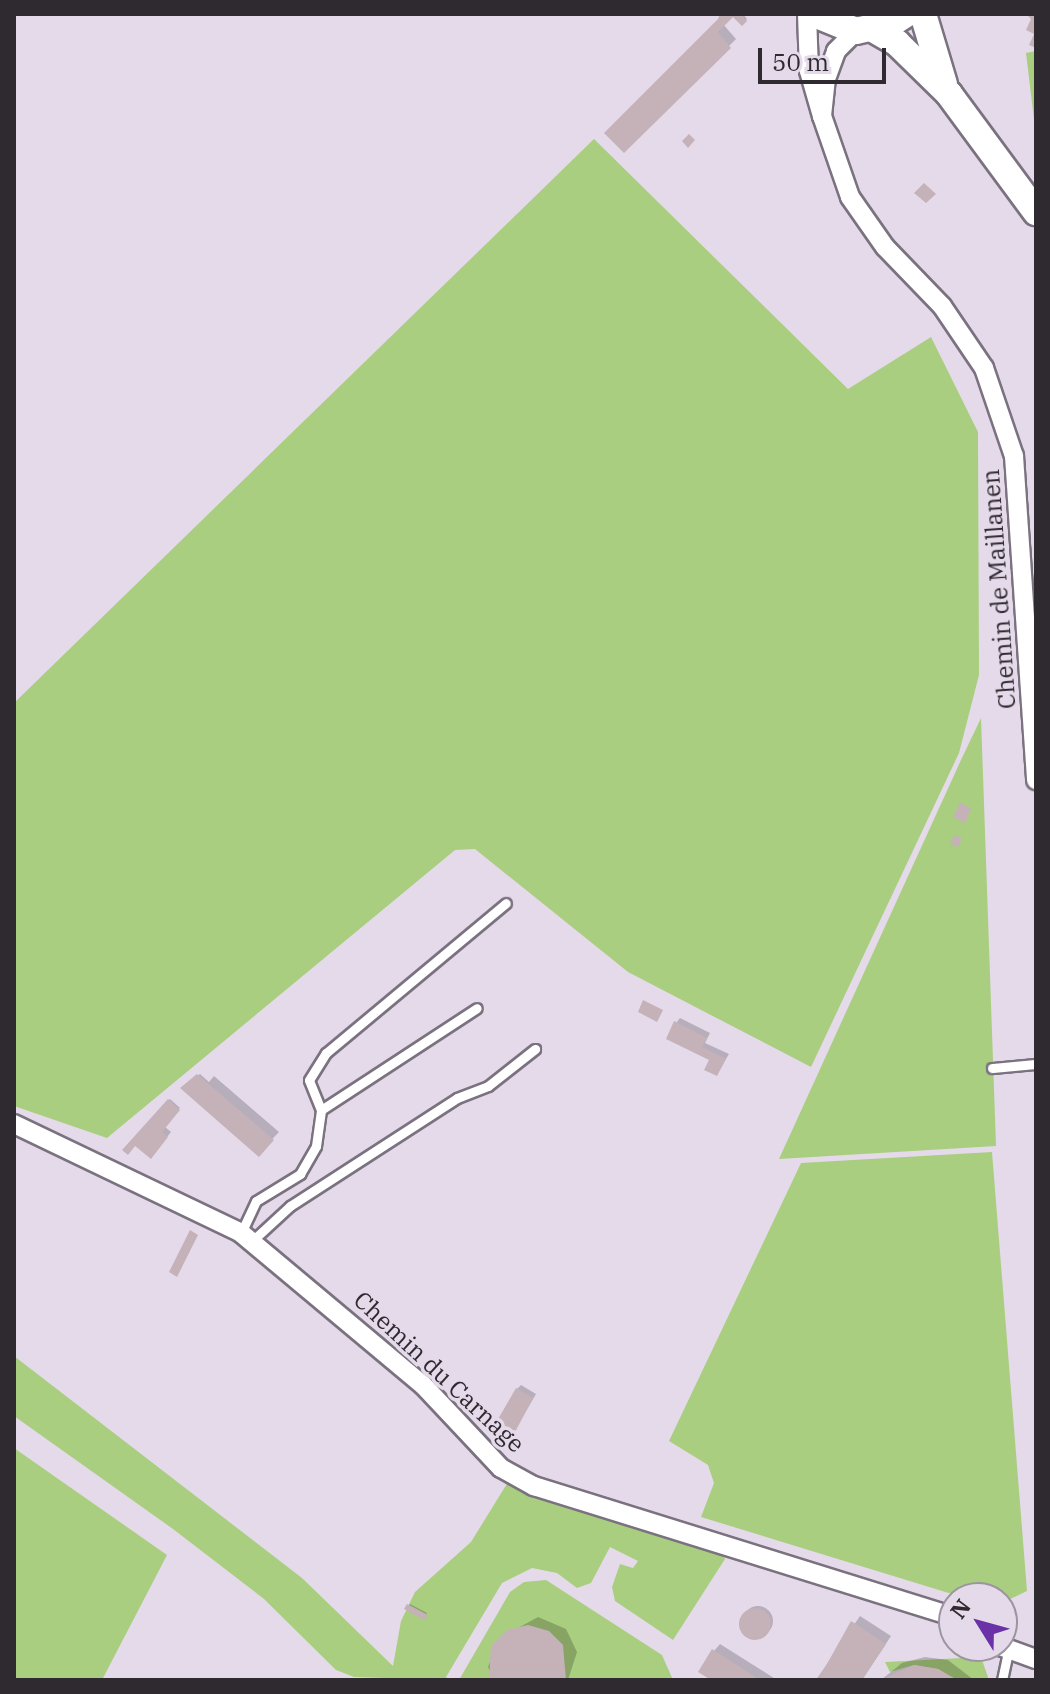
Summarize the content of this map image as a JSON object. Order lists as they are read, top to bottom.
{
  "streets": {
    "street": ["Chemin de Maillanen", "Chemin du Carnage"]
  },
  "scale_bar": "50 m",
  "north": "top left"
}
